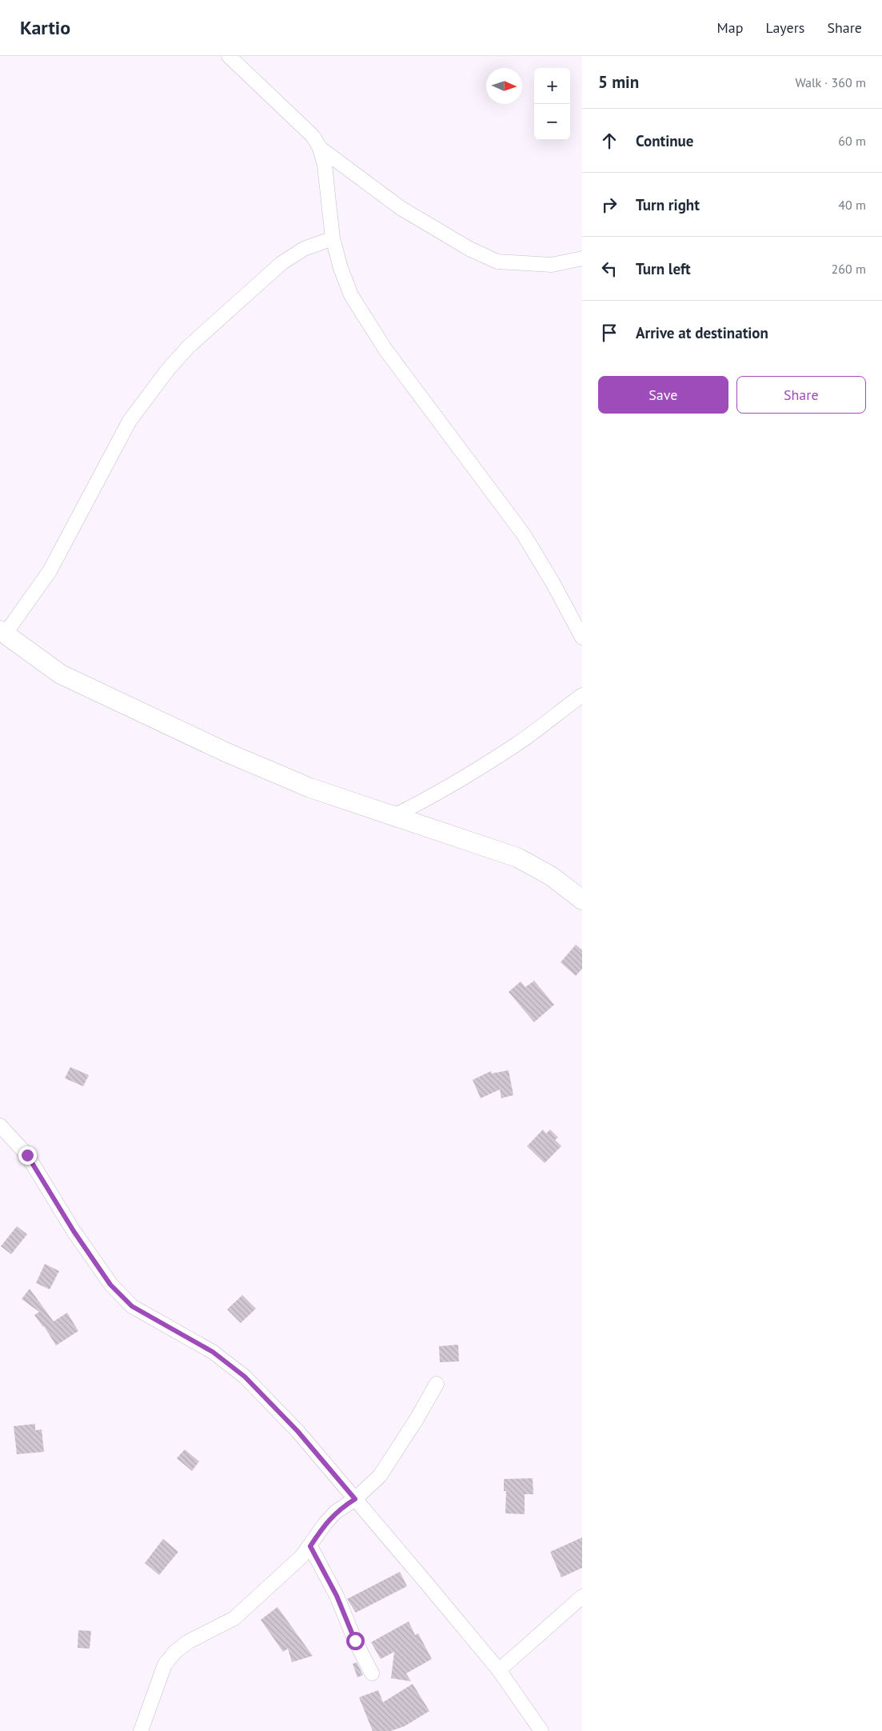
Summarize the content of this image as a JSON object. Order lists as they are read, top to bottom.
{
  "north": "right",
  "page": {
    "header": "Kartio",
    "nav": ["Map", "Layers", "Share"],
    "heading": ["5 min", "Walk · 360 m"],
    "map_buttons": ["+", "−"],
    "list": [
      ["Continue", "60 m"],
      ["Turn right", "40 m"],
      ["Turn left", "260 m"],
      "Arrive at destination"
    ],
    "buttons": ["Save", "Share"]
  }
}
